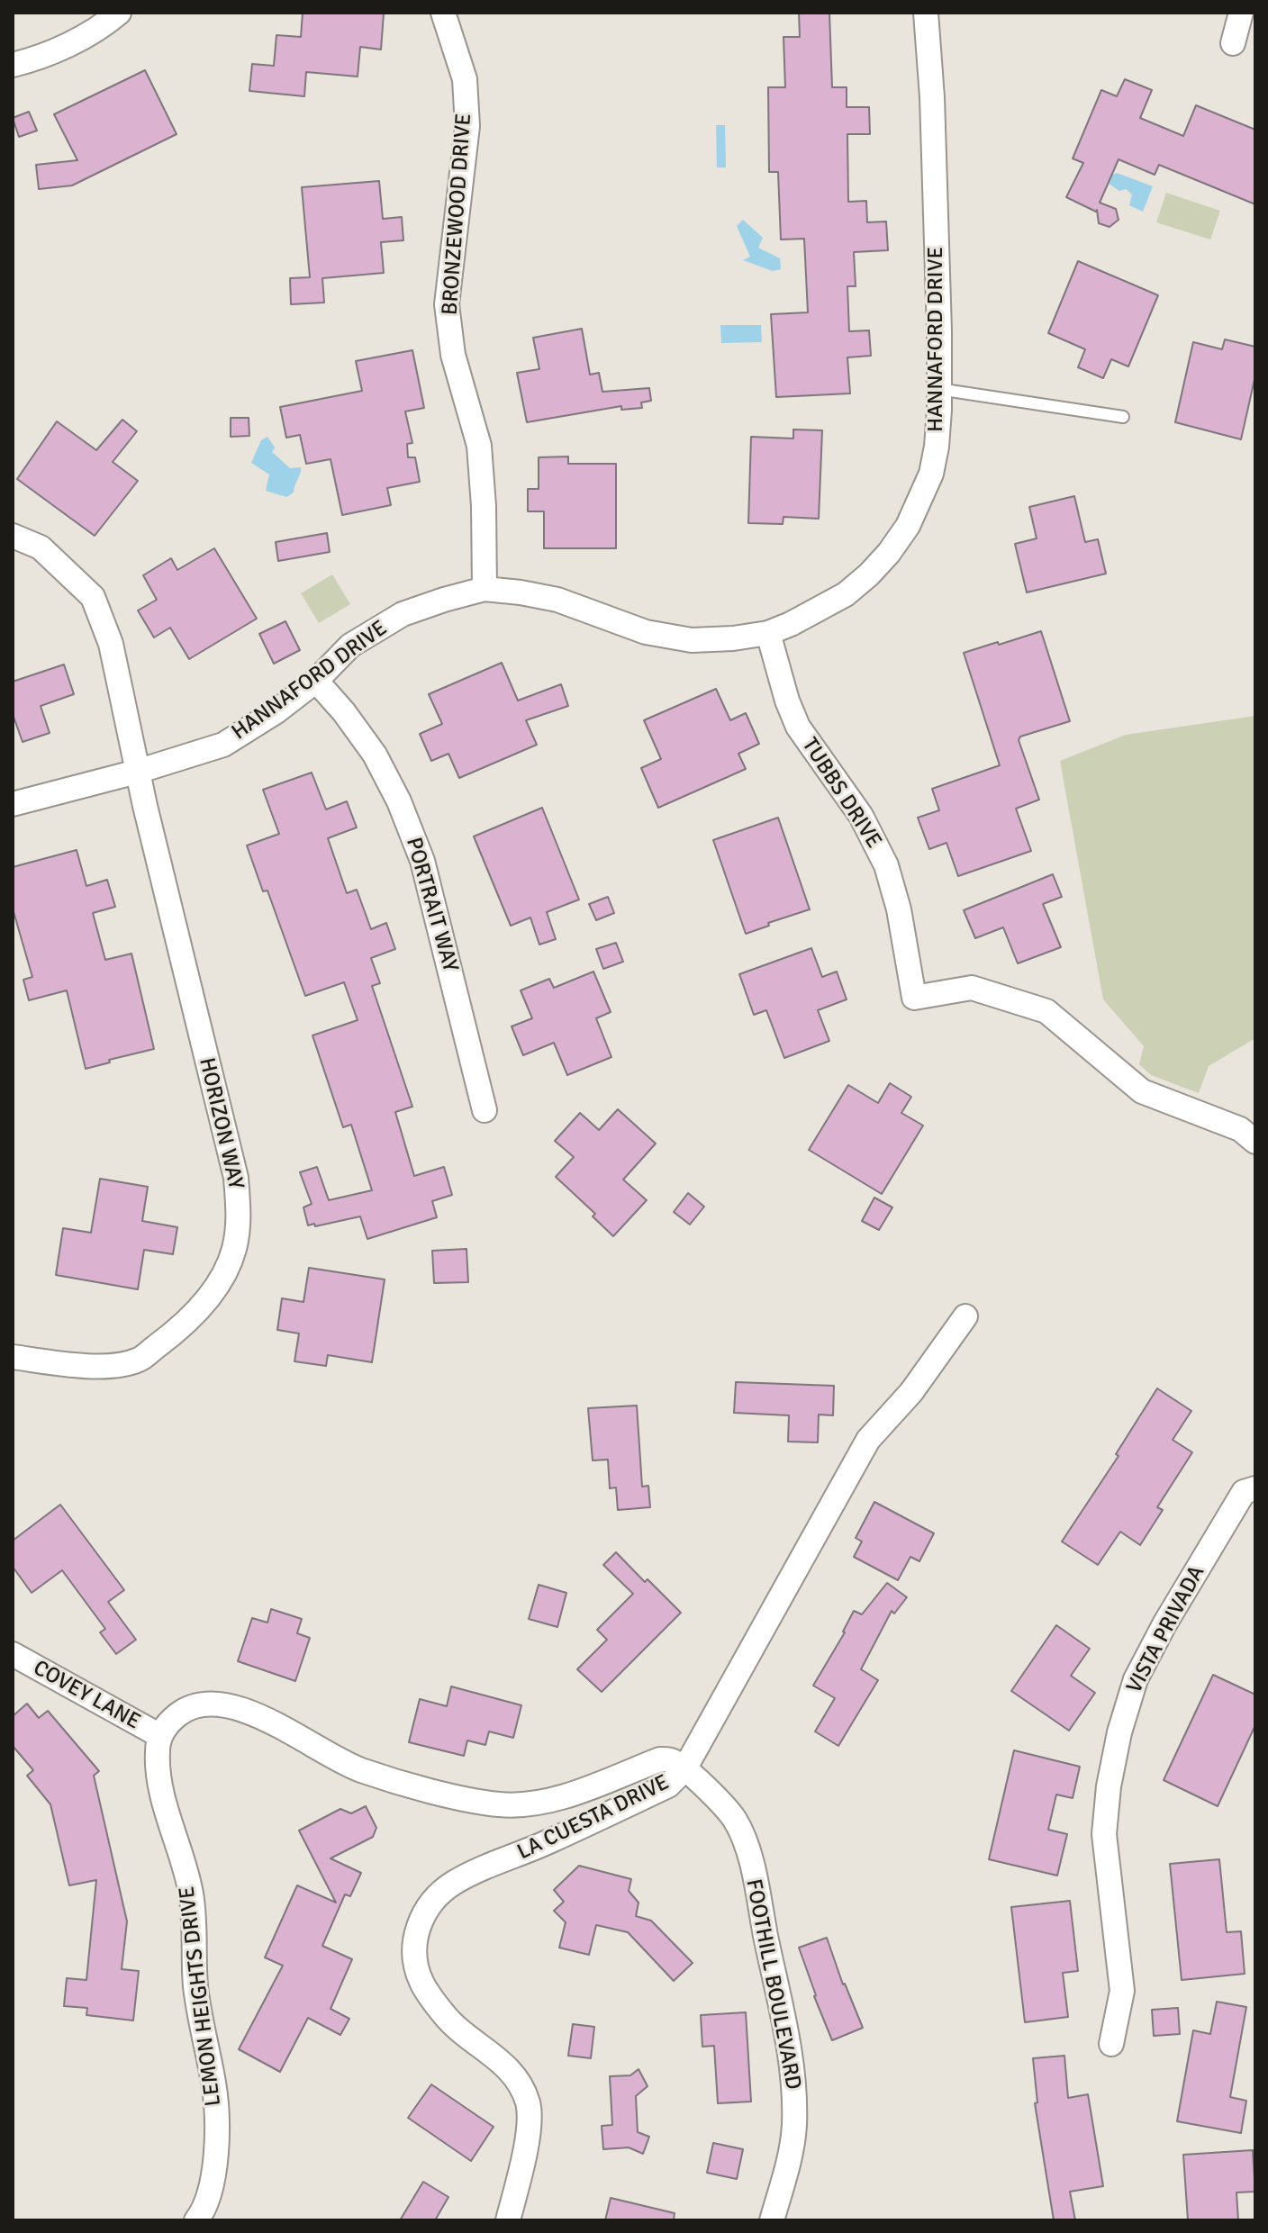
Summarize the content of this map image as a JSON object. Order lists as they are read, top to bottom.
{
  "streets": {
    "street": [
      "BRONZEWOOD DRIVE",
      "HANNAFORD DRIVE",
      "TUBBS DRIVE",
      "PORTRAIT WAY",
      "HORIZON WAY",
      "VISTA PRIVADA",
      "COVEY LANE",
      "LA CUESTA DRIVE",
      "FOOTHILL BOULEVARD",
      "LEMON HEIGHTS DRIVE"
    ]
  },
  "crossings": [
    ["BRONZEWOOD DRIVE", "HANNAFORD DRIVE"],
    ["HANNAFORD DRIVE", "TUBBS DRIVE"],
    ["HANNAFORD DRIVE", "PORTRAIT WAY"],
    ["HANNAFORD DRIVE", "HORIZON WAY"],
    ["COVEY LANE", "LEMON HEIGHTS DRIVE"],
    ["LA CUESTA DRIVE", "FOOTHILL BOULEVARD"]
  ]
}
